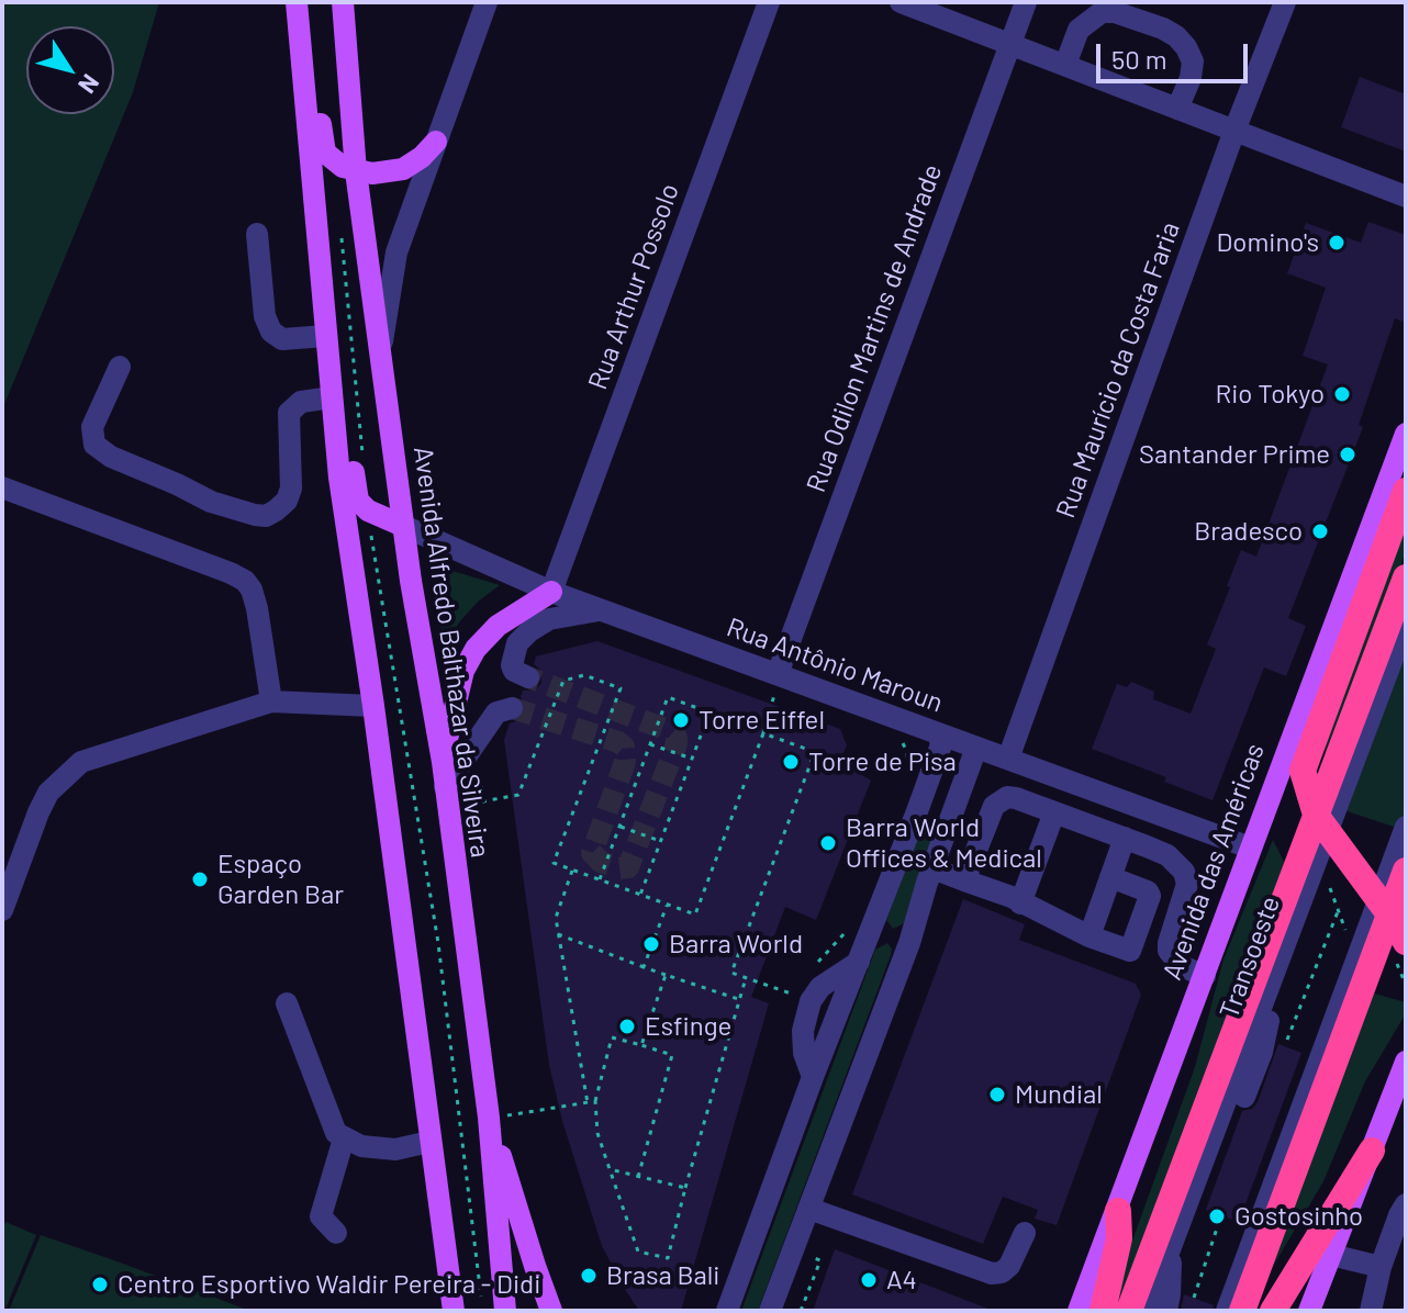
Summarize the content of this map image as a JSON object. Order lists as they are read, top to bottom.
{
  "streets": {
    "main road": ["Avenida Alfredo Balthazar da Silveira", "Avenida das Américas"],
    "street": [
      "Rua Arthur Possolo",
      "Rua Odilon Martins de Andrade",
      "Rua Maurício da Costa Faria",
      "Rua Antônio Maroun",
      "Transoeste"
    ]
  },
  "crossings": [
    ["Rua Arthur Possolo", "Rua Antônio Maroun"],
    ["Rua Odilon Martins de Andrade", "Rua Antônio Maroun"],
    ["Rua Maurício da Costa Faria", "Rua Antônio Maroun"],
    ["Avenida Alfredo Balthazar da Silveira", "Rua Antônio Maroun"],
    ["Rua Antônio Maroun", "Avenida das Américas"]
  ],
  "places": [
    "Domino's",
    "Rio Tokyo",
    "Santander Prime",
    "Bradesco",
    "Torre Eiffel",
    "Torre de Pisa",
    "Barra World Offices & Medical",
    "Espaço Garden Bar",
    "Barra World",
    "Esfinge",
    "Mundial",
    "Gostosinho",
    "Brasa Bali",
    "A4",
    "Centro Esportivo Waldir Pereira - Didi"
  ],
  "scale_bar": "50 m",
  "north": "bottom right"
}
